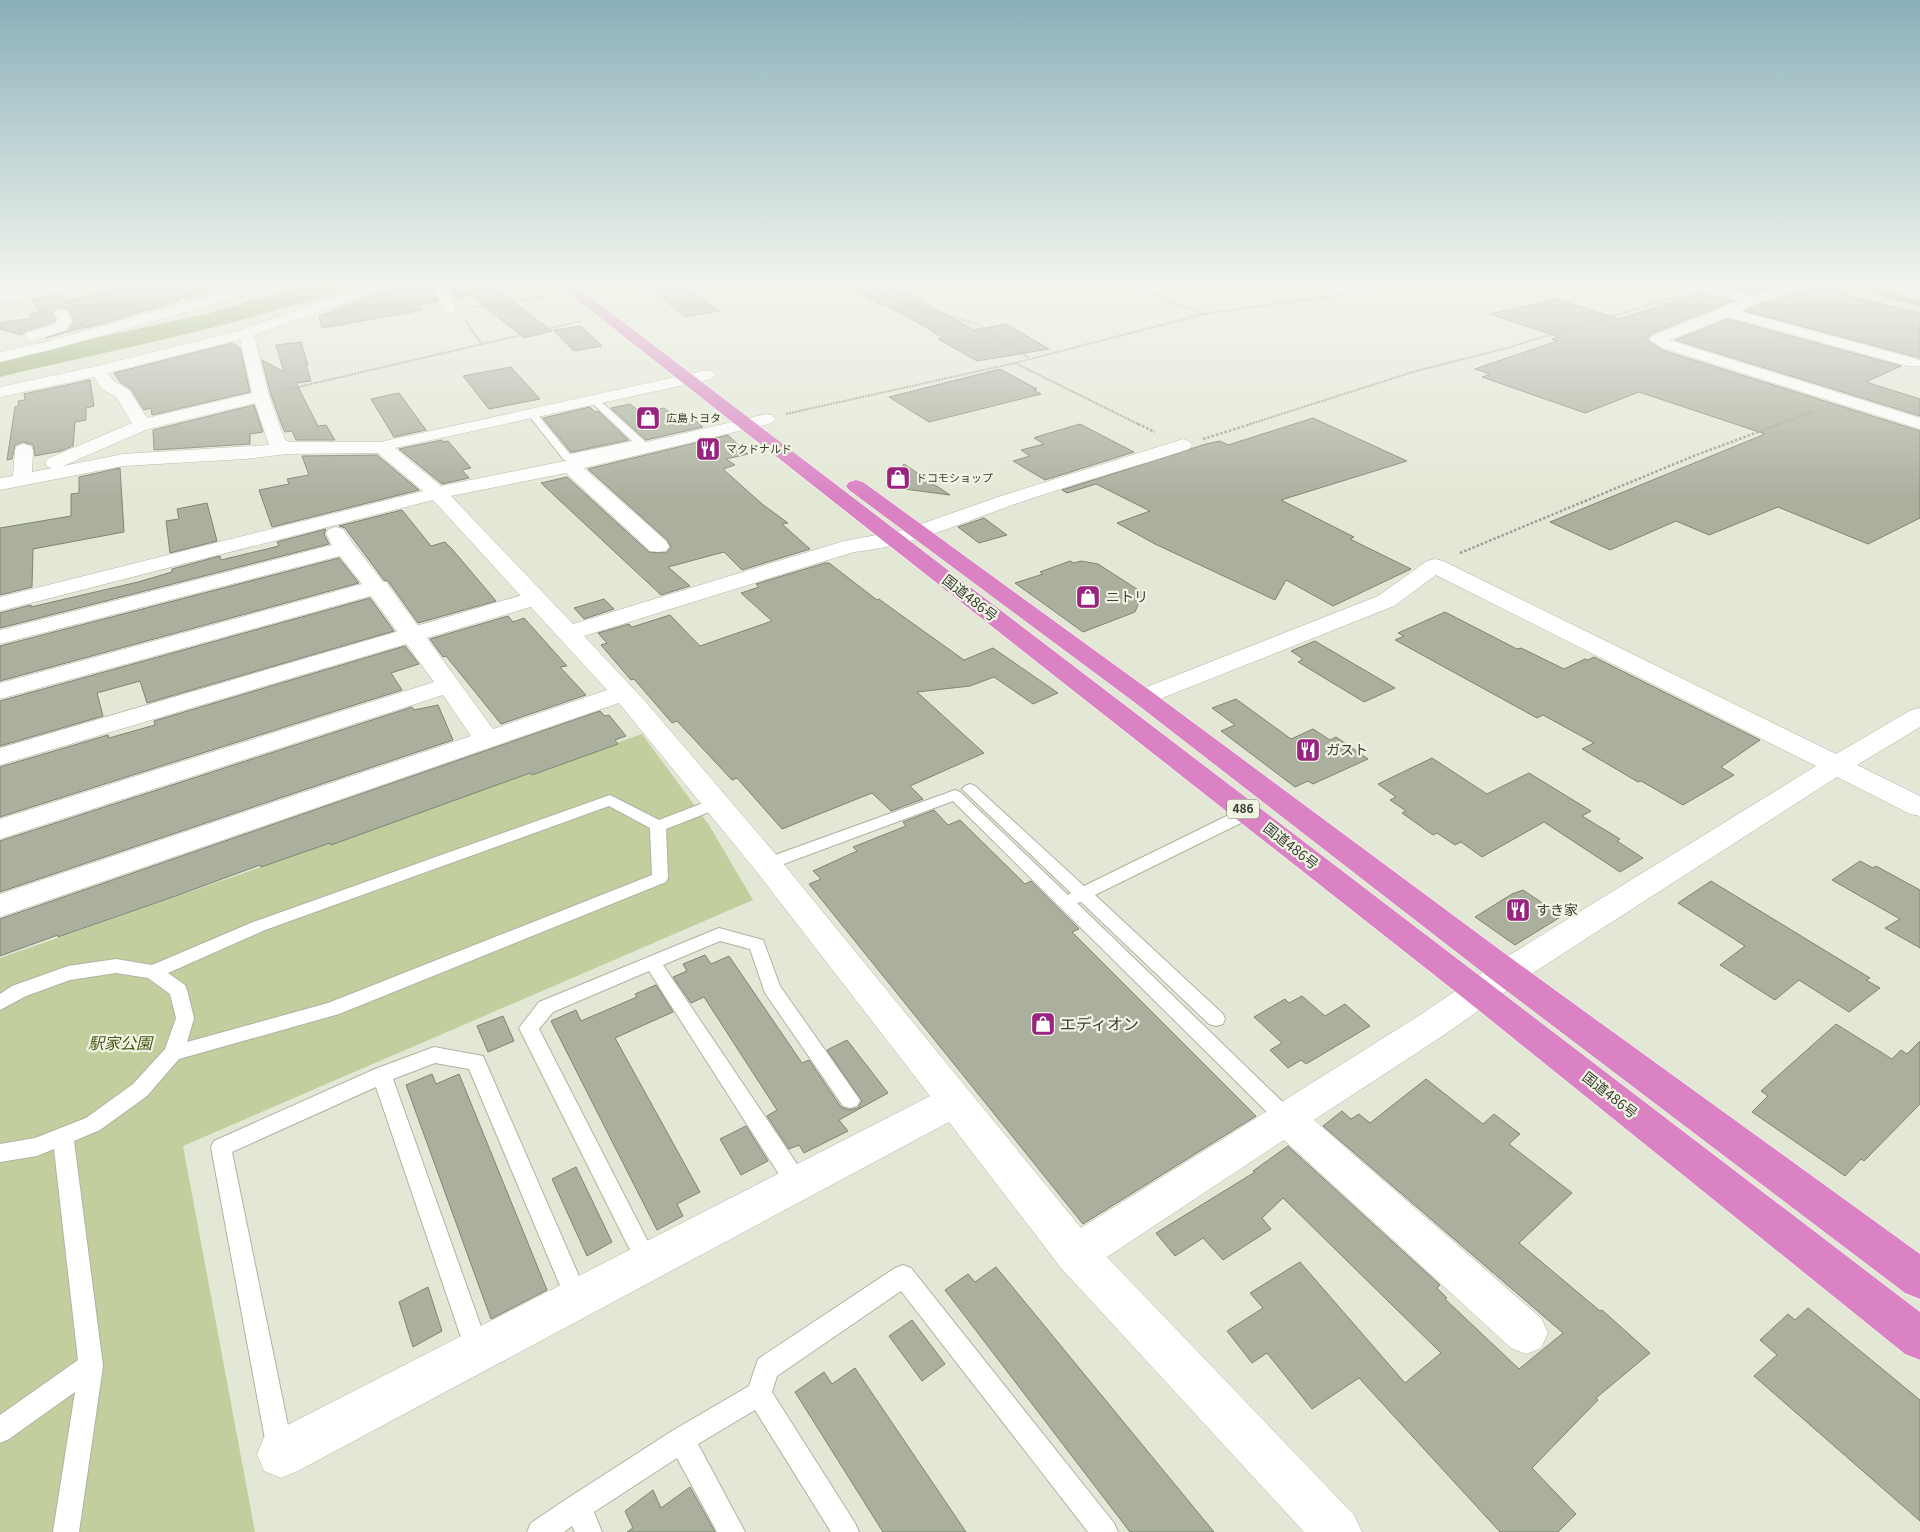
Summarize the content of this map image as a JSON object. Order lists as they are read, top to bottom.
{
  "streets": {
    "highway": ["国道486号", "486"]
  },
  "parks": ["駅家公園"],
  "places": {
    "shop": [
      "広島トヨタ",
      "ドコモショップ",
      "ニトリ",
      "エディオン"
    ],
    "restaurant": ["マクドナルド", "ガスト", "すき家"]
  }
}
